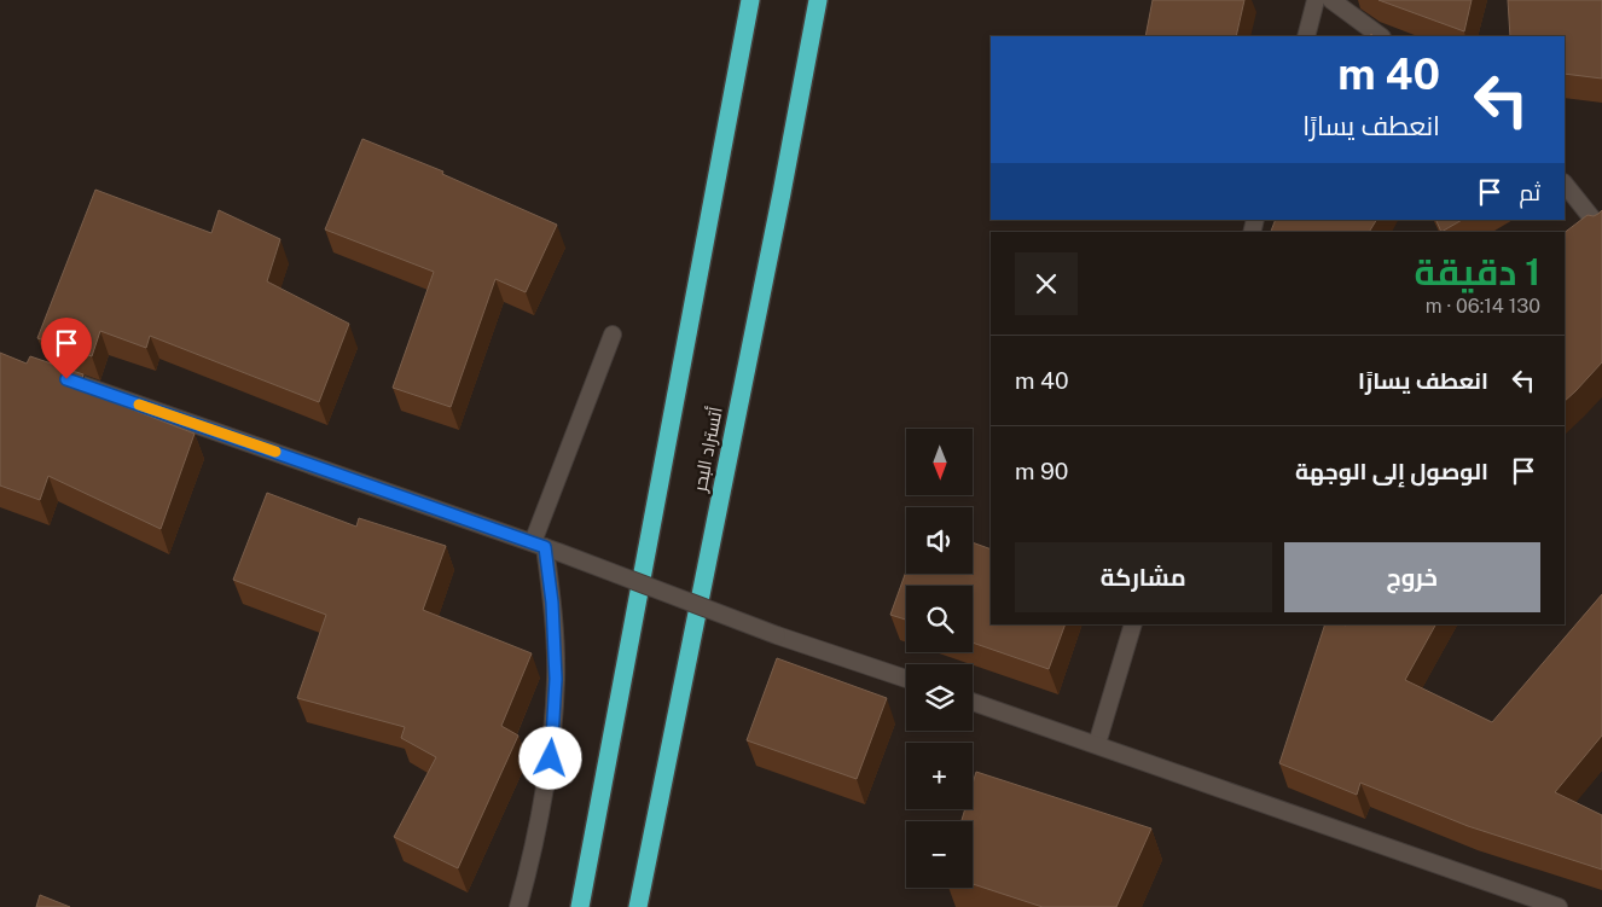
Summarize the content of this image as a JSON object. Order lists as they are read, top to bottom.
{
  "streets": {
    "highway": ["أتستراد البحر"]
  },
  "north": "bottom",
  "page": {
    "turn": ["40 m", "انعطف يسارًا"],
    "then": "ثم",
    "heading": ["1 دقيقة", "130 m · 06:14"],
    "list": [
      {
        "name": "انعطف يسارًا",
        "value": "40 m"
      },
      {
        "name": "الوصول إلى الوجهة",
        "value": "90 m"
      }
    ],
    "map_buttons": ["+", "−"],
    "buttons": ["خروج", "مشاركة"]
  }
}
